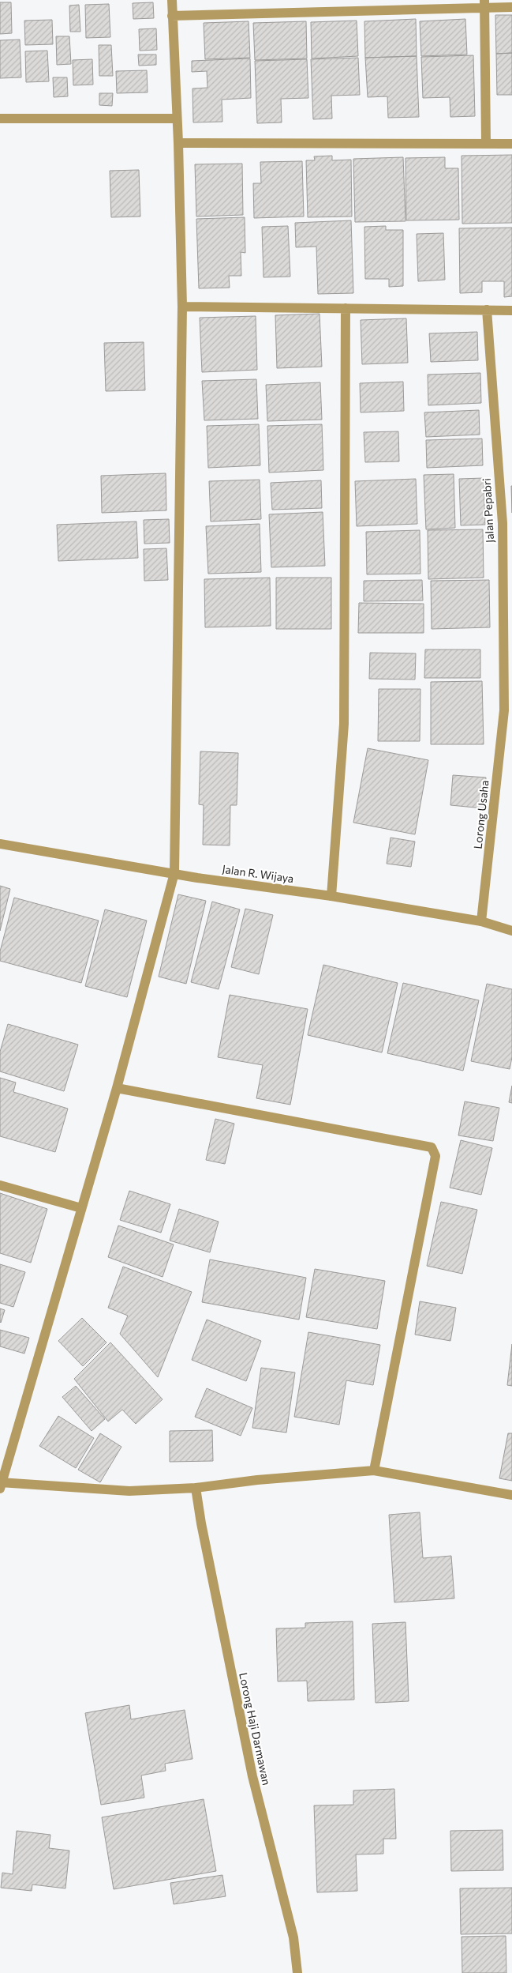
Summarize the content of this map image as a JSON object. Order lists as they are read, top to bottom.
{
  "streets": {
    "street": [
      "Jalan Pepabri",
      "Lorong Usaha",
      "Jalan R. Wijaya",
      "Lorong Haji Darmawan"
    ]
  },
  "crossings": [
    ["Jalan Pepabri", "Lorong Usaha"],
    ["Lorong Usaha", "Jalan R. Wijaya"]
  ]
}
